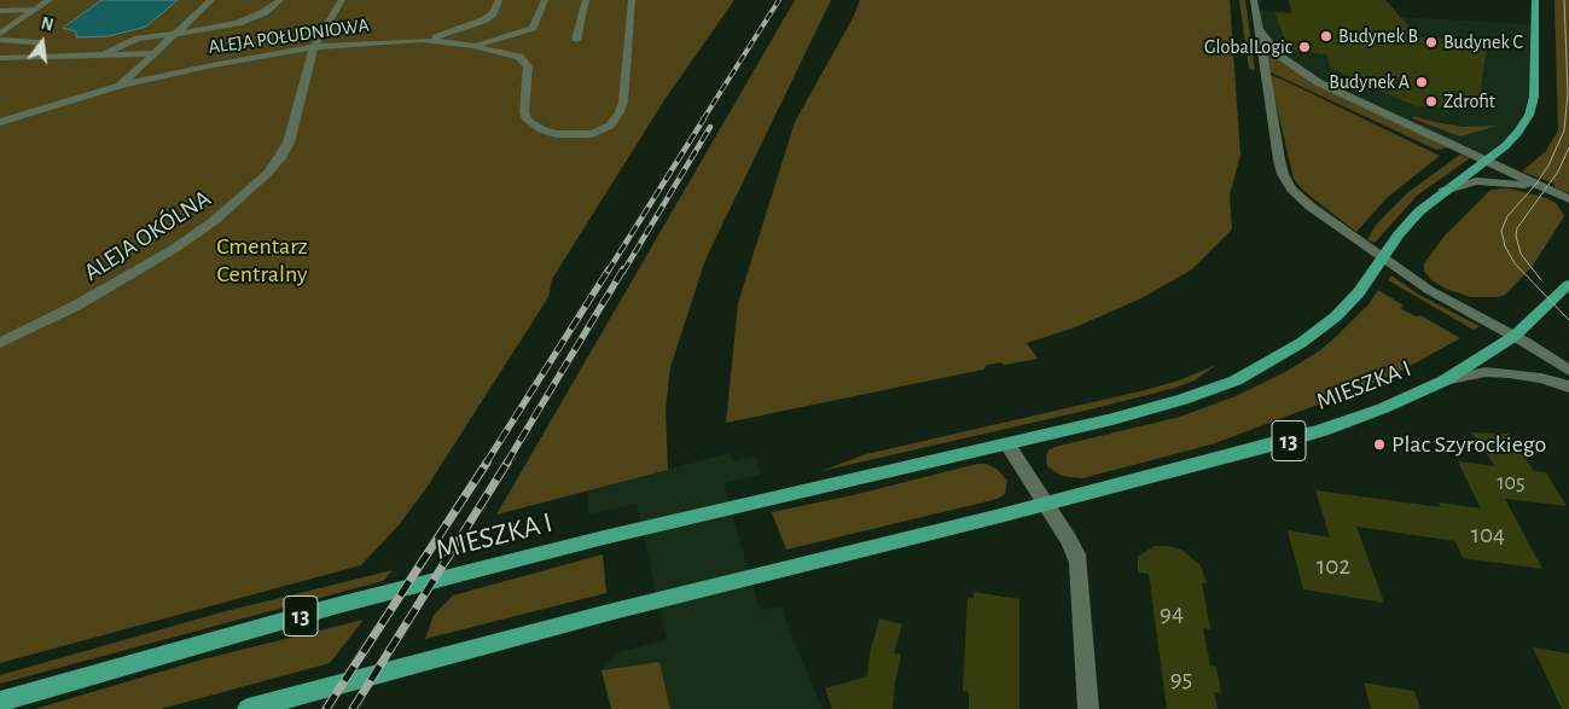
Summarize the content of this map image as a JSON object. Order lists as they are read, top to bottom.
{
  "streets": {
    "main road": ["MIESZKA I", "13"],
    "street": ["ALEJA POŁUDNIOWA", "ALEJA OKÓLNA"]
  },
  "crossings": [
    ["ALEJA POŁUDNIOWA", "ALEJA OKÓLNA"],
    ["MIESZKA I", "13"]
  ],
  "parks": ["Cmentarz Centralny"],
  "places": [
    "Budynek B",
    "Budynek C",
    "GlobalLogic",
    "Budynek A",
    "Zdrofit",
    "Plac Szyrockiego"
  ],
  "house_numbers": [
    "105",
    "104",
    "102",
    "94",
    "95"
  ],
  "north": "top"
}
